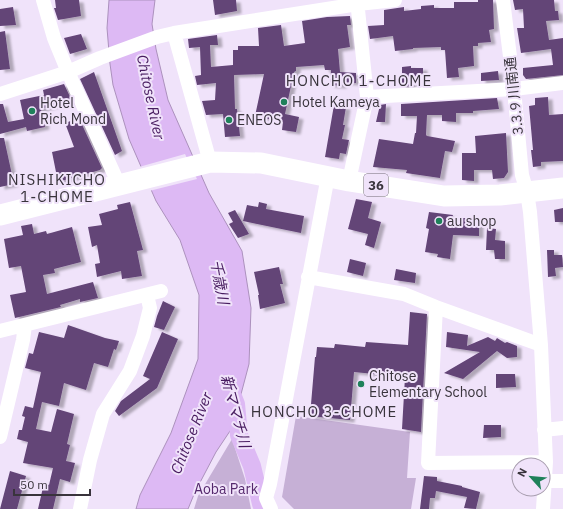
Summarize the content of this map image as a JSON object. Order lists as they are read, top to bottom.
{
  "streets": {
    "highway": ["36"],
    "street": ["3.3.9 川南通"]
  },
  "crossings": [
    ["3.3.9 川南通", "36"]
  ],
  "districts": ["HONCHO 1-CHOME", "NISHIKICHO 1-CHOME", "HONCHO 3-CHOME"],
  "water": ["Chitose River", "千歳川", "新ママチ川"],
  "parks": ["Aoba Park"],
  "places": [
    "Hotel Kameya",
    "Hotel Rich Mond",
    "ENEOS",
    "au shop",
    "Chitose Elementary School"
  ],
  "scale_bar": "50 m",
  "north": "top left"
}
